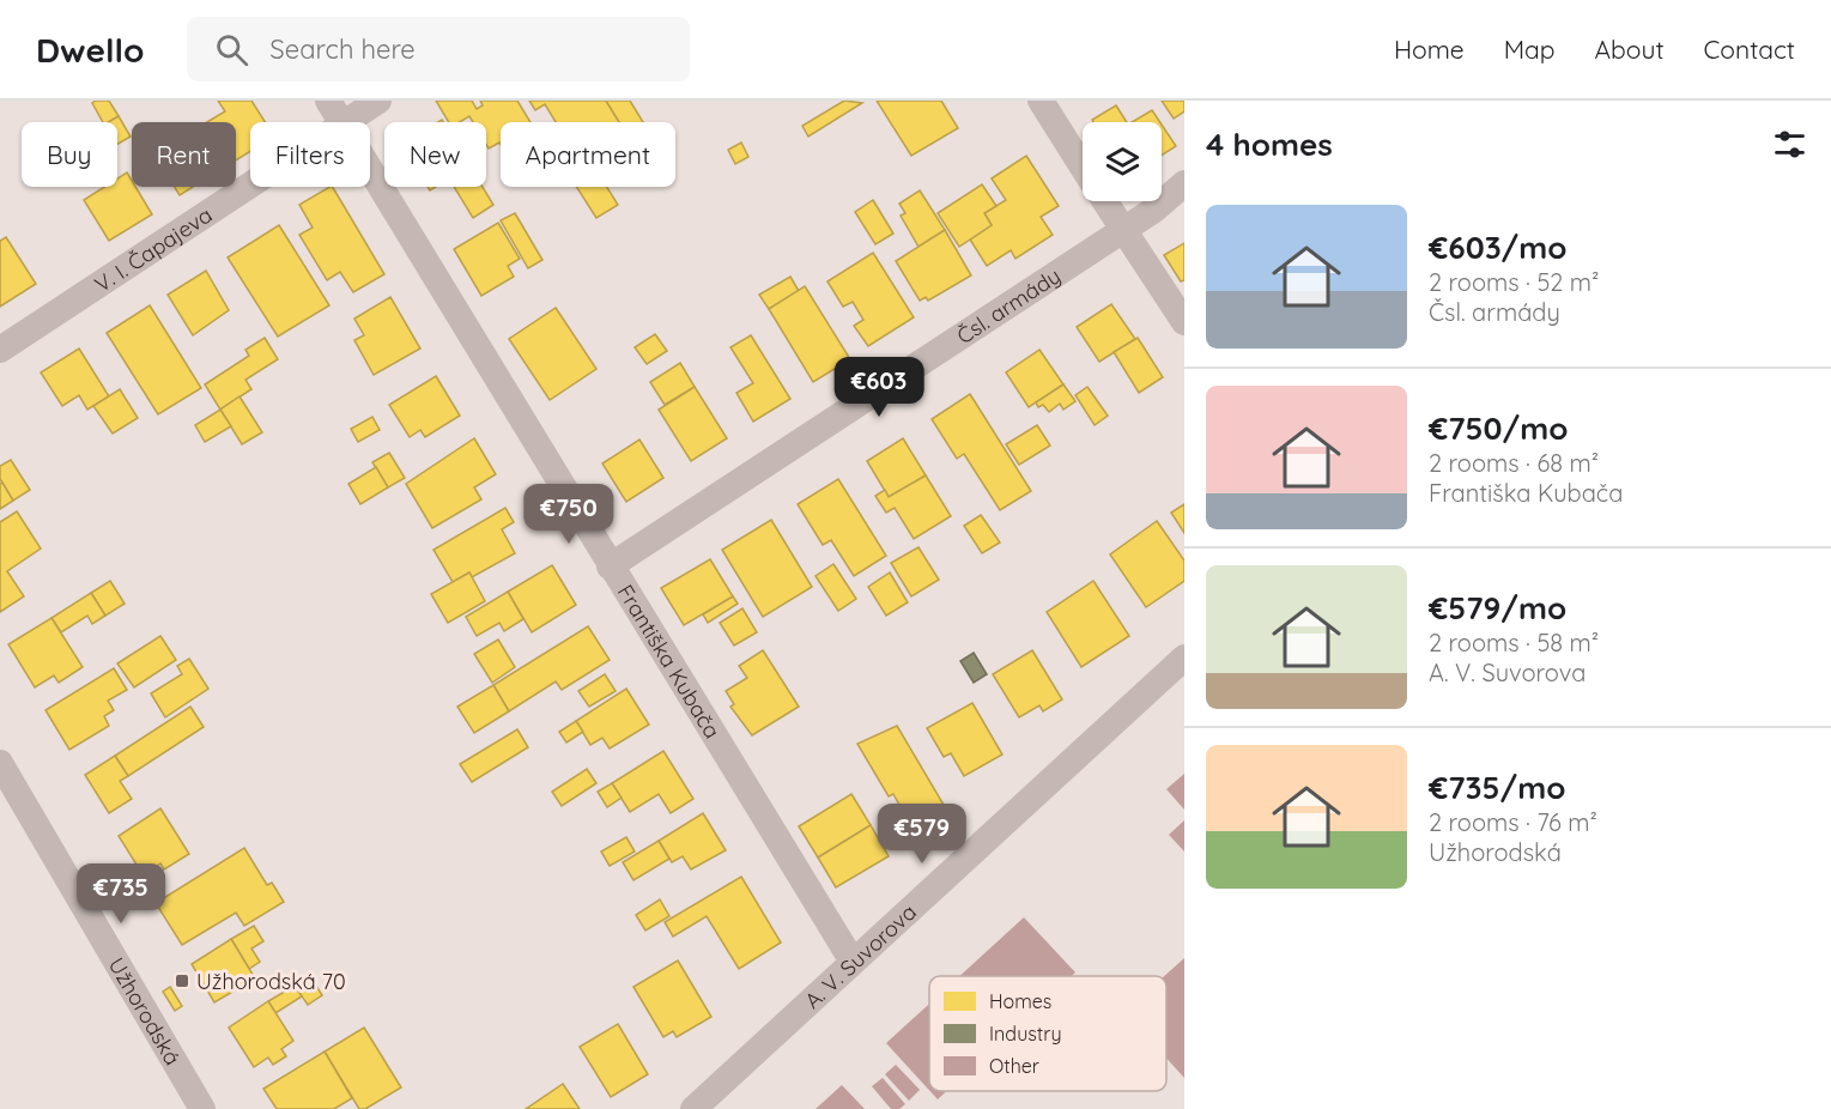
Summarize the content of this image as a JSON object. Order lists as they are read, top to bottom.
{
  "streets": {
    "street": [
      "V. I. Čapajeva",
      "Čsl. armády",
      "Františka Kubača",
      "A. V. Suvorova",
      "Užhorodská"
    ]
  },
  "crossings": [
    ["V. I. Čapajeva", "Františka Kubača"],
    ["Čsl. armády", "Františka Kubača"],
    ["Františka Kubača", "A. V. Suvorova"]
  ],
  "places": {
    "transit": ["Užhorodská 70"]
  },
  "legend": ["Homes", "Industry", "Other"],
  "page": {
    "header": "Dwello",
    "search": "Search here",
    "nav": [
      "Home",
      "Map",
      "About",
      "Contact"
    ],
    "heading": "4 homes",
    "chip": [
      "Buy",
      "Rent",
      "Filters",
      "New",
      "Apartment"
    ],
    "list": [
      {
        "name": "€603/mo",
        "note": "2 rooms · 52 m² · Čsl. armády"
      },
      {
        "name": "€750/mo",
        "note": "2 rooms · 68 m² · Františka Kubača"
      },
      {
        "name": "€579/mo",
        "note": "2 rooms · 58 m² · A. V. Suvorova"
      },
      {
        "name": "€735/mo",
        "note": "2 rooms · 76 m² · Užhorodská"
      }
    ],
    "price": [
      "€603",
      "€750",
      "€579",
      "€735"
    ]
  }
}
